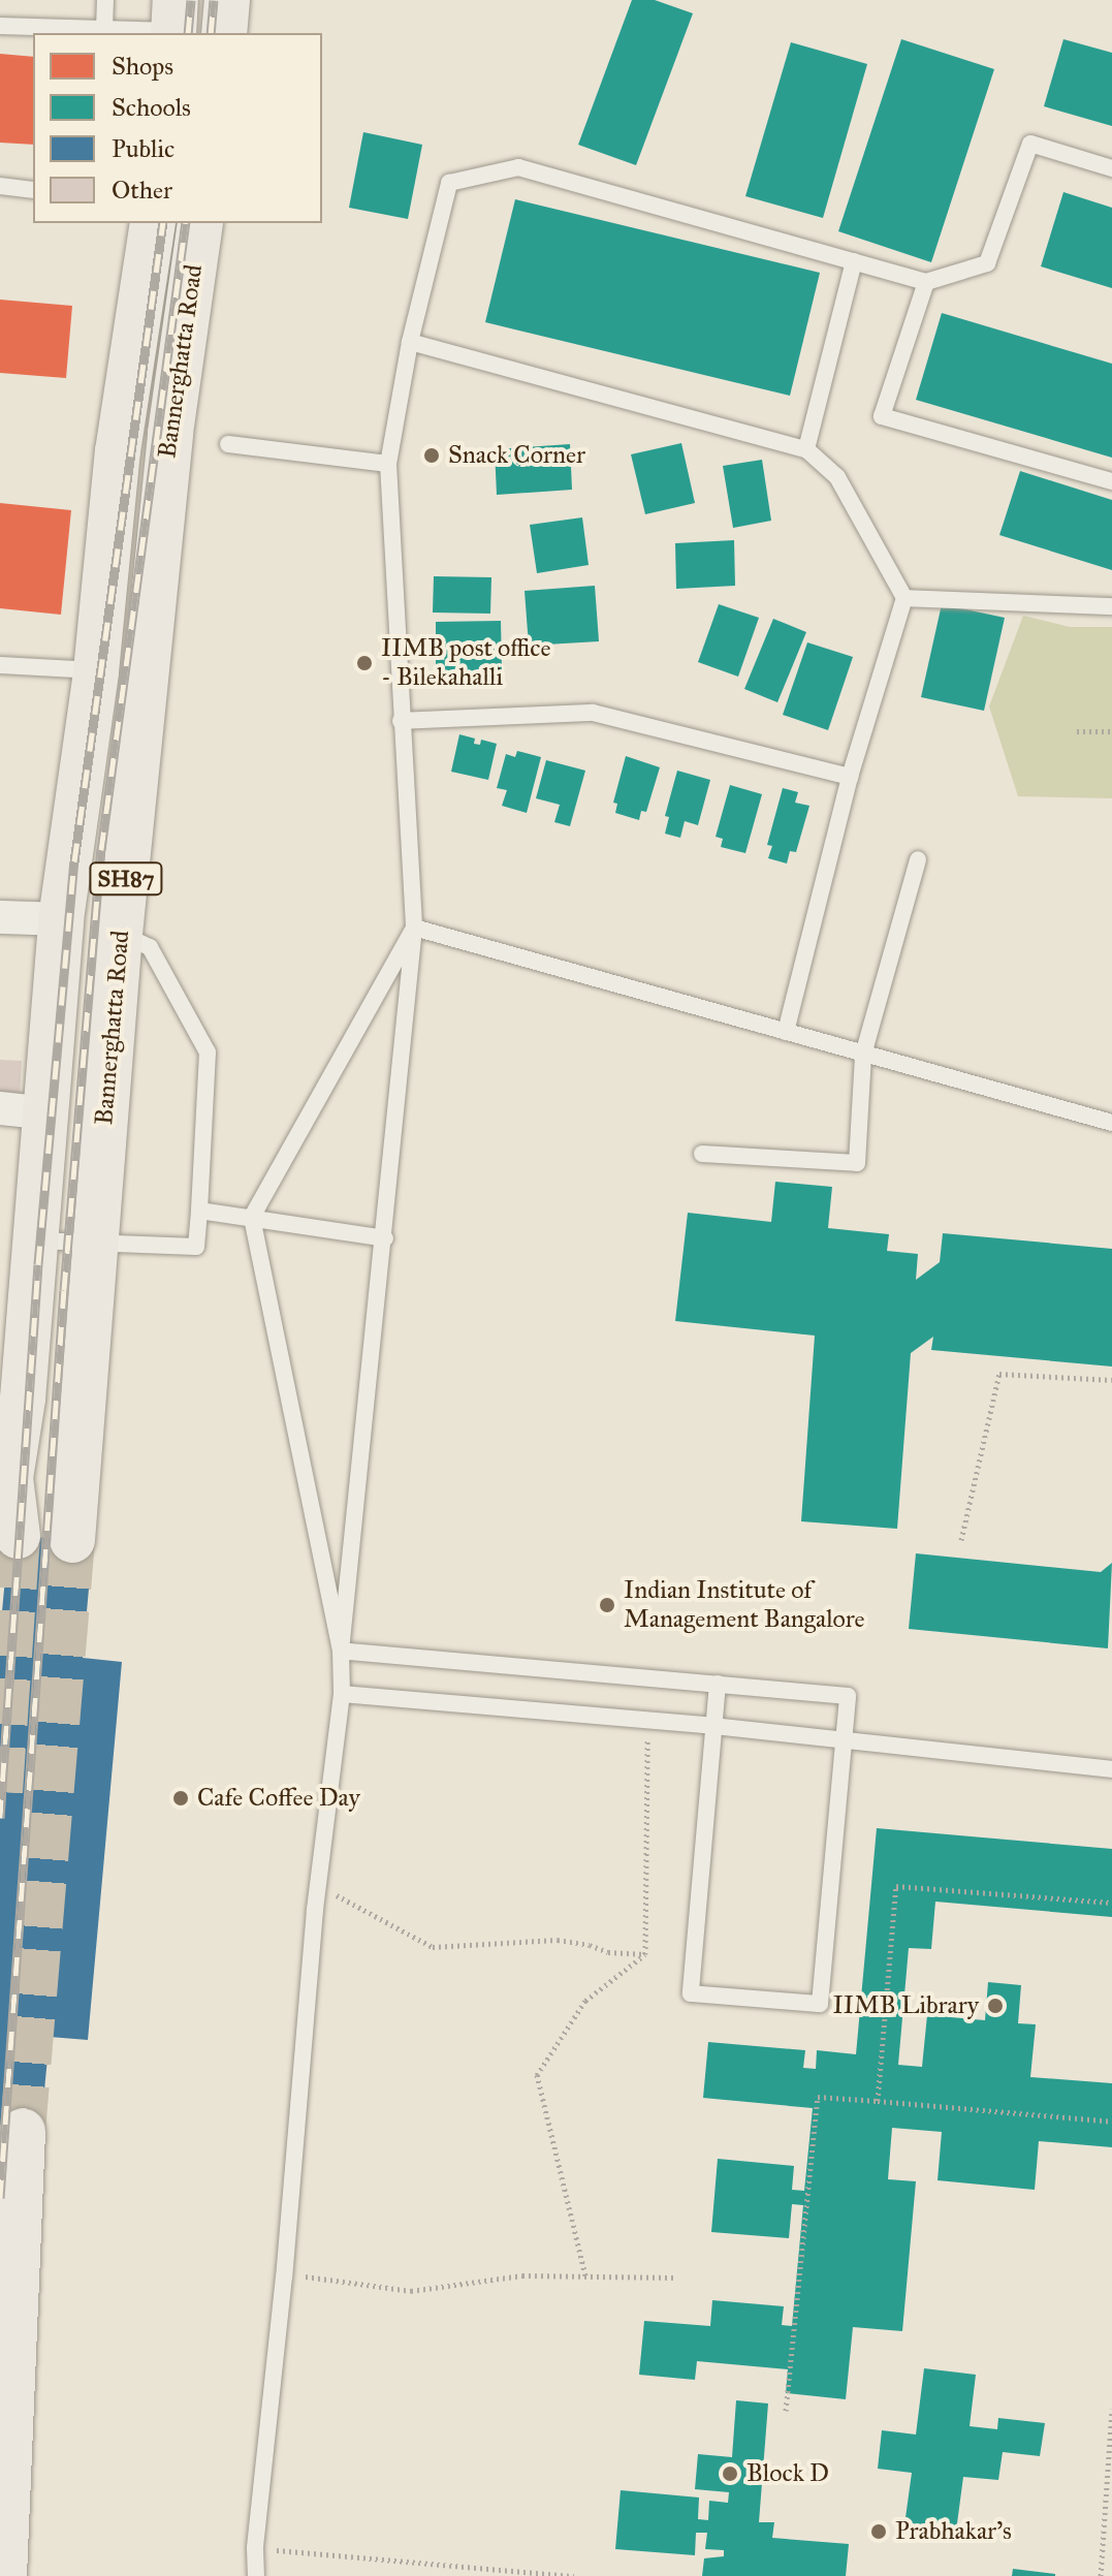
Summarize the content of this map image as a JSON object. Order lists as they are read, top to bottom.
{
  "streets": {
    "main road": ["Bannerghatta Road", "SH87"]
  },
  "places": [
    "Snack Corner",
    "IIMB post office - Bilekahalli",
    "Indian Institute of Management Bangalore",
    "Cafe Coffee Day",
    "IIMB Library",
    "Block D",
    "Prabhakar's"
  ],
  "legend": [
    "Shops",
    "Schools",
    "Public",
    "Other"
  ]
}
